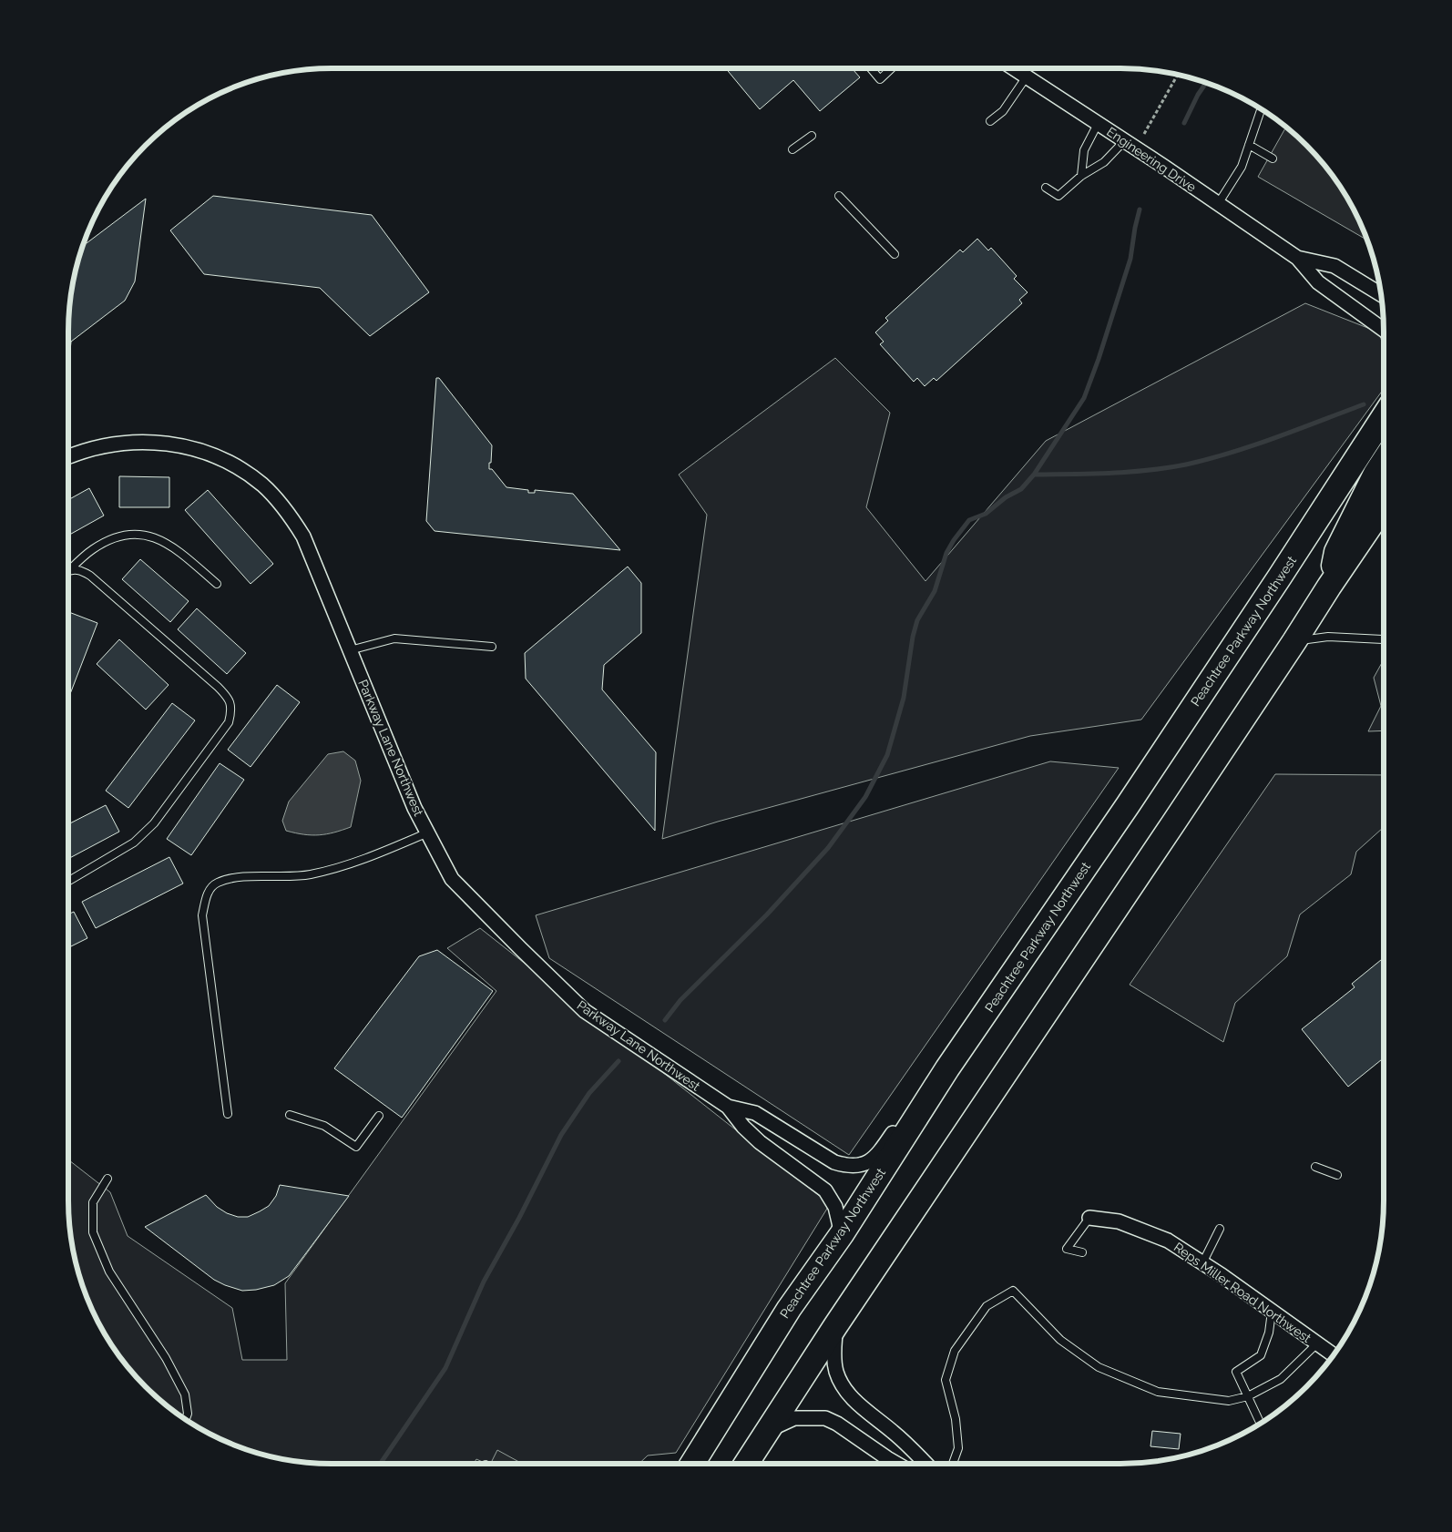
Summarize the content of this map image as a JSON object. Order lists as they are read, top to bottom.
{
  "streets": {
    "highway": ["Peachtree Parkway Northwest"],
    "street": ["Engineering Drive", "Parkway Lane Northwest", "Reps Miller Road Northwest"]
  },
  "crossings": [
    ["Peachtree Parkway Northwest", "Parkway Lane Northwest"]
  ]
}
